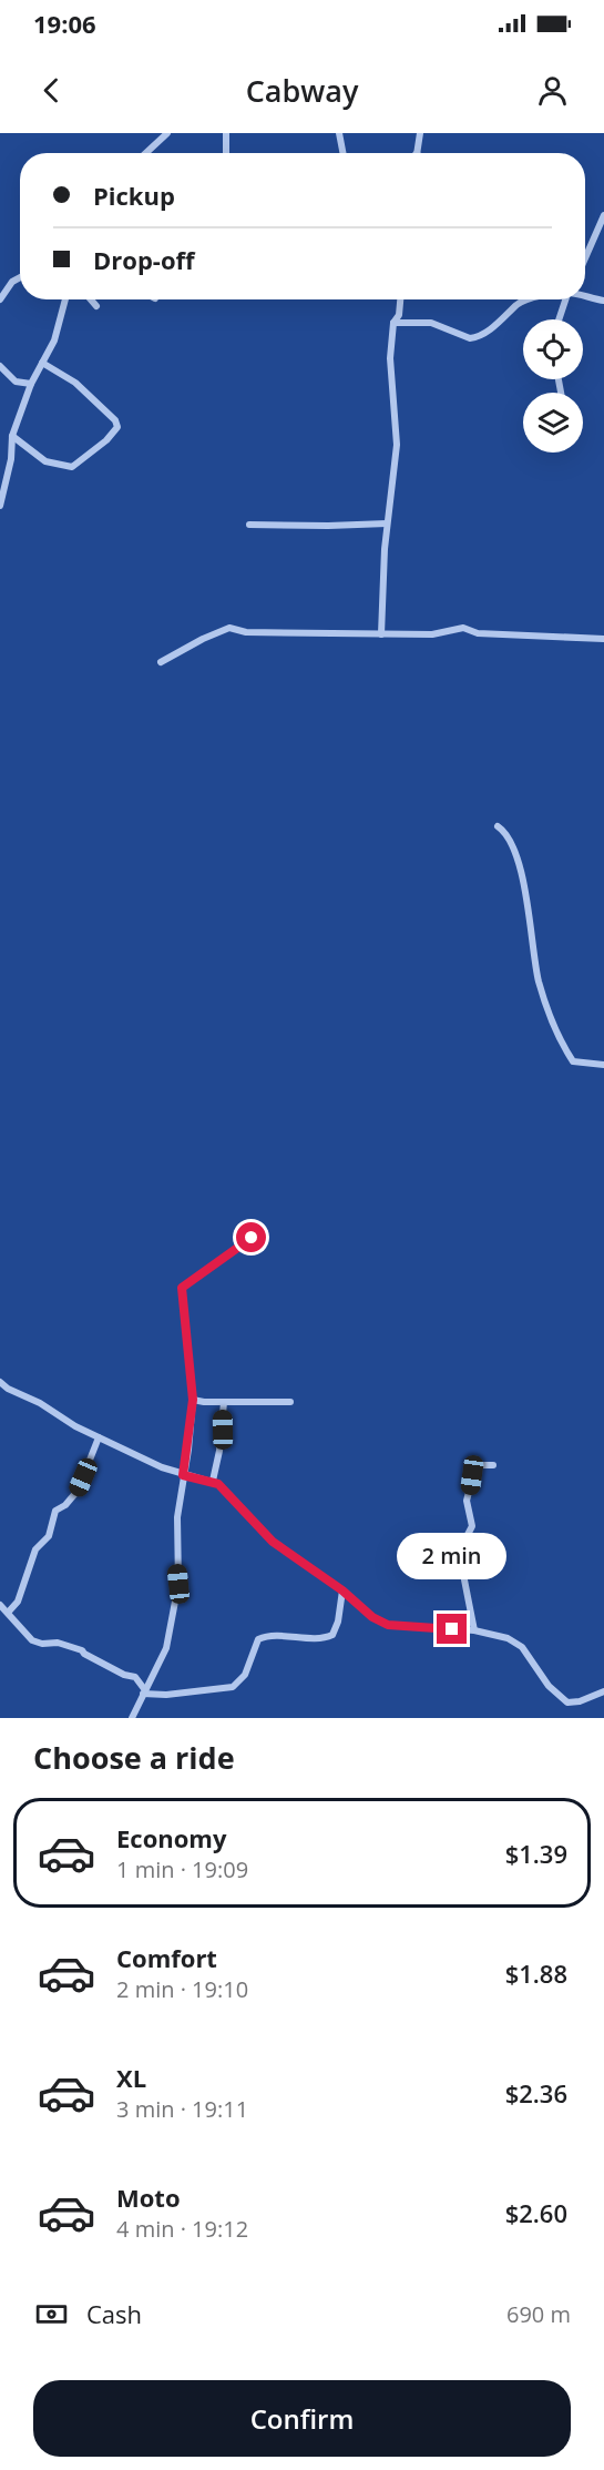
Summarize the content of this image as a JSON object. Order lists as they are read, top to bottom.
{
  "page": {
    "status": "19:06",
    "header": "Cabway",
    "banner": ["Pickup", "Drop-off"],
    "bubble": "2 min",
    "heading": "Choose a ride",
    "list": [
      {
        "name": "Economy",
        "note": "1 min · 19:09",
        "value": "$1.39"
      },
      {
        "name": "Comfort",
        "note": "2 min · 19:10",
        "value": "$1.88"
      },
      {
        "name": "XL",
        "note": "3 min · 19:11",
        "value": "$2.36"
      },
      {
        "name": "Moto",
        "note": "4 min · 19:12",
        "value": "$2.60"
      }
    ],
    "pay": ["Cash", "690 m"],
    "buttons": "Confirm"
  }
}
